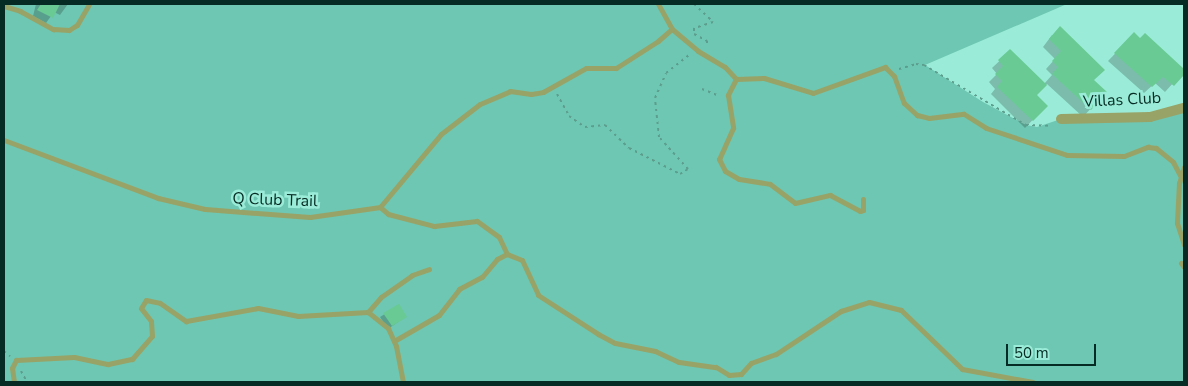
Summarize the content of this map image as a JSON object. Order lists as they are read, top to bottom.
{
  "streets": {
    "street": ["Villas Club"],
    "lane": ["Q Club Trail"]
  },
  "scale_bar": "50 m"
}
